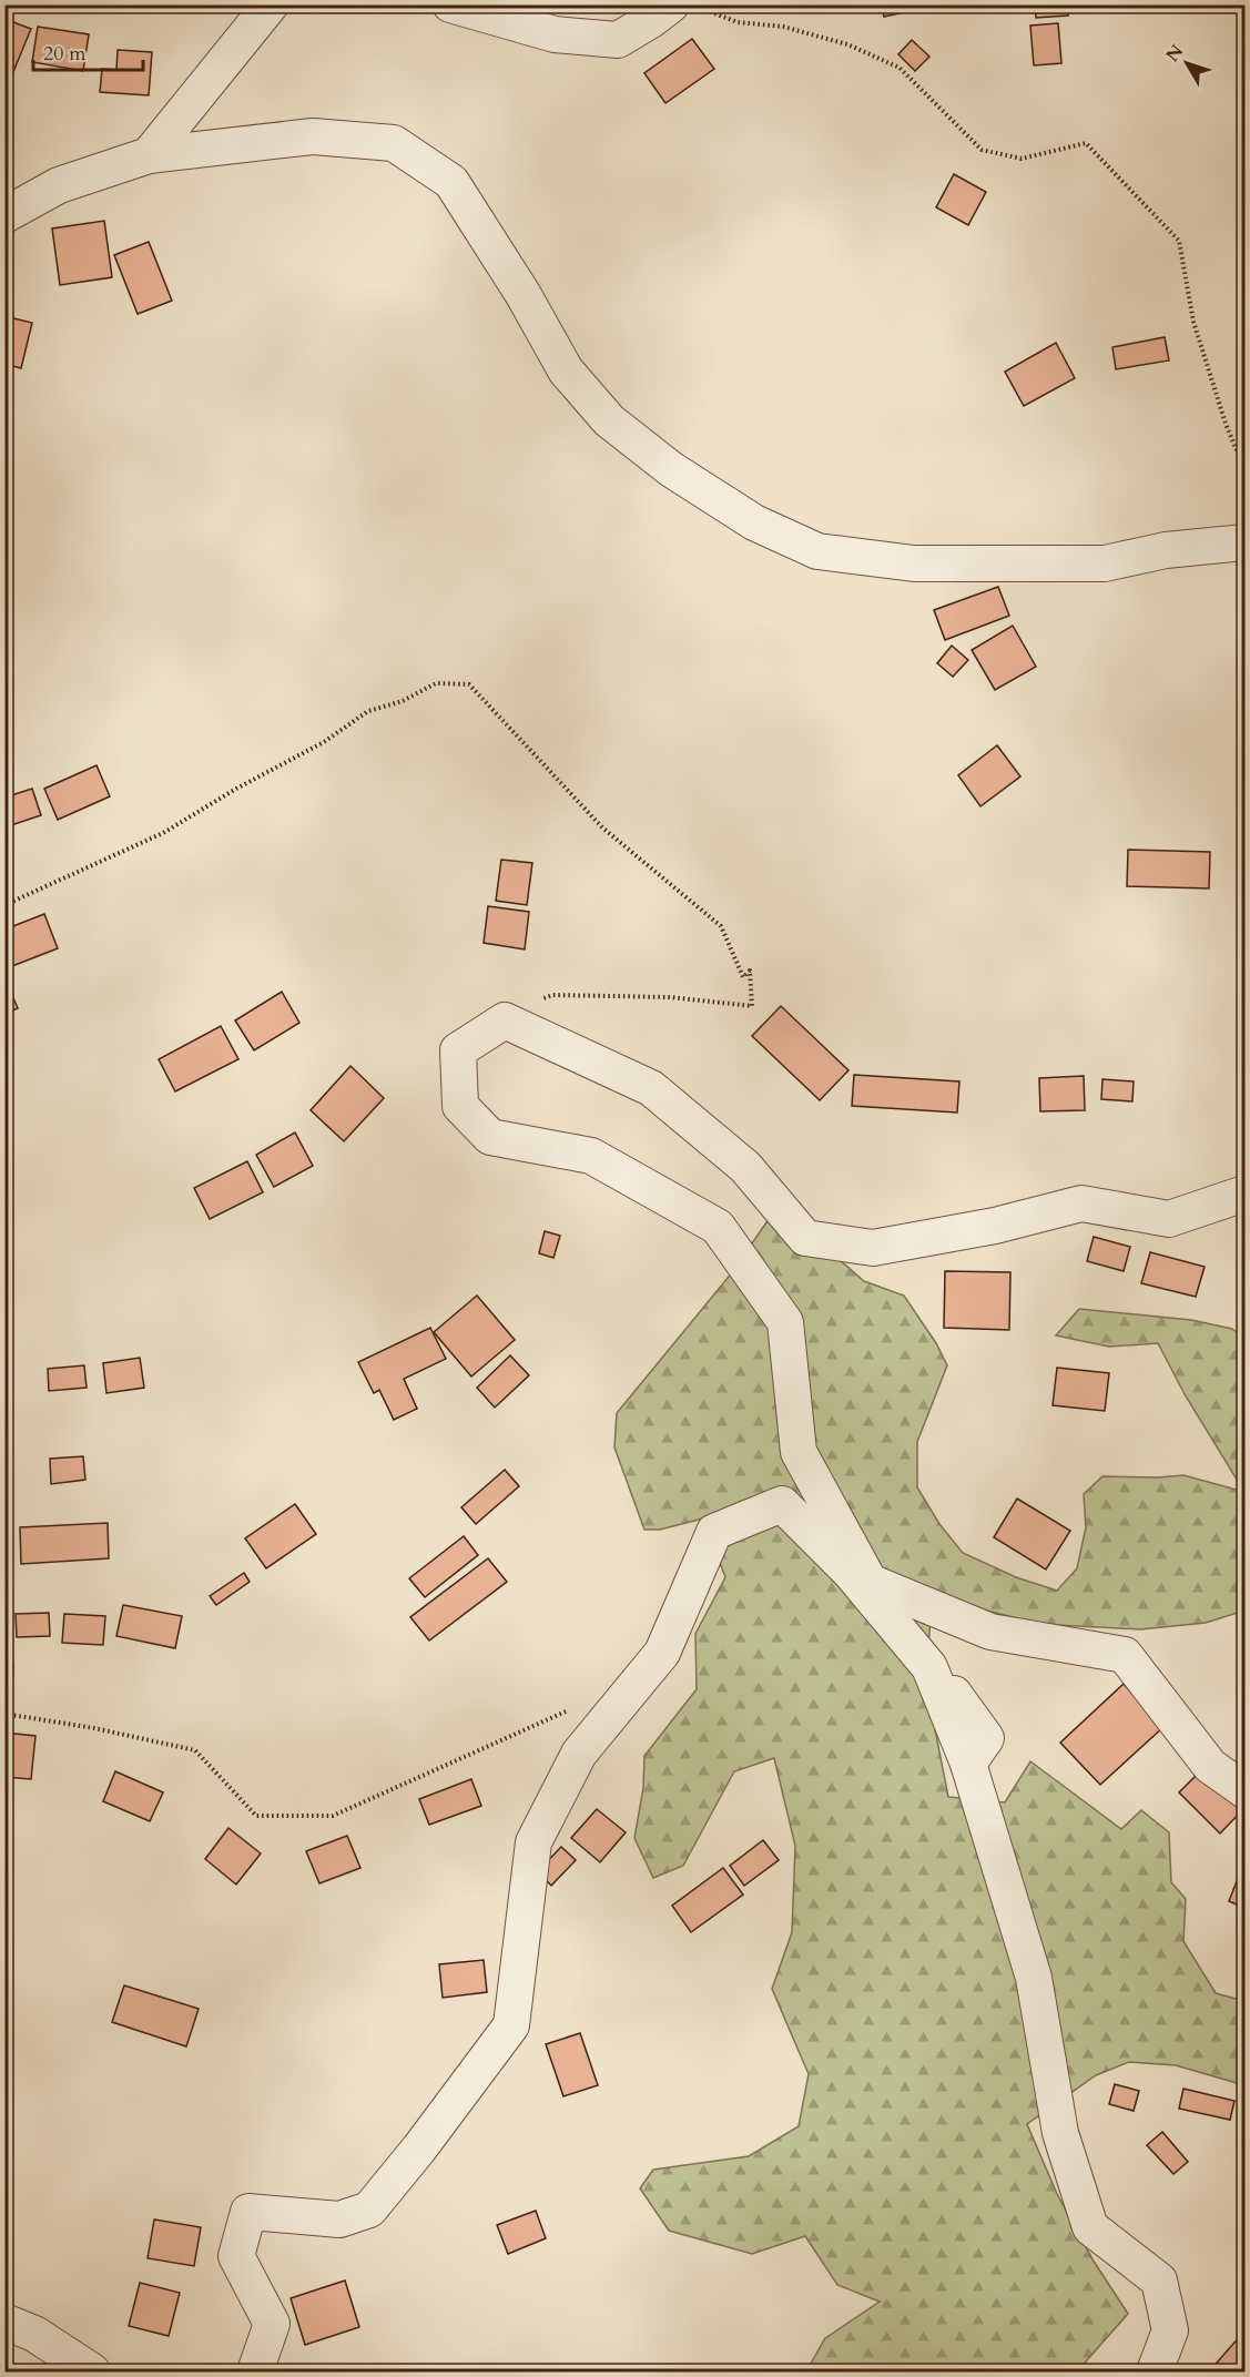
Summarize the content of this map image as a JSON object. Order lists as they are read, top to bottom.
{
  "scale_bar": "20 m",
  "north": "top left"
}
